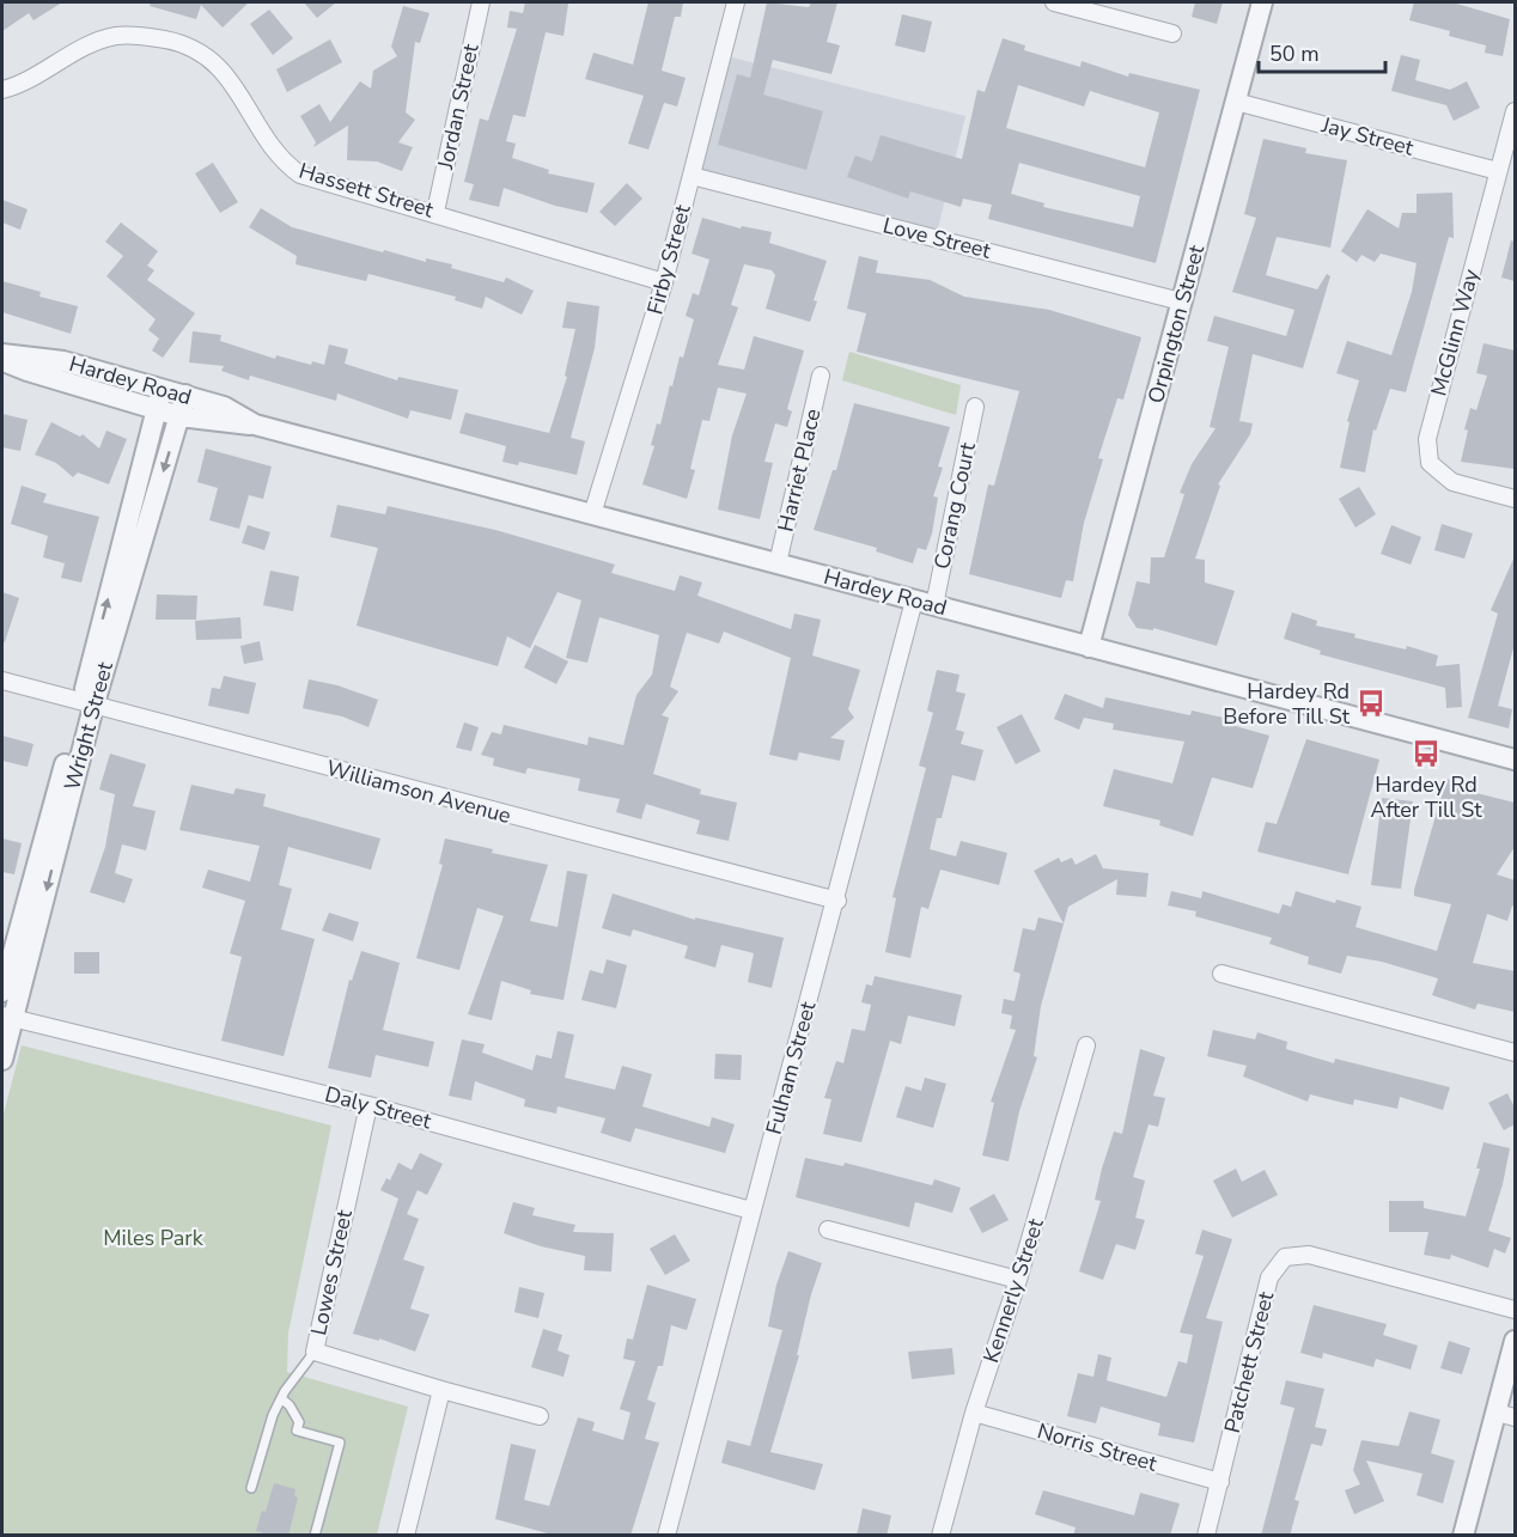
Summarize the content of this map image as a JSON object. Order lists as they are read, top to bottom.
{
  "streets": {
    "street": [
      "Jordan Street",
      "Jay Street",
      "Hassett Street",
      "Love Street",
      "Firby Street",
      "Orpington Street",
      "McGlinn Way",
      "Hardey Road",
      "Harriet Place",
      "Corang Court",
      "Wright Street",
      "Williamson Avenue",
      "Fulham Street",
      "Daly Street",
      "Lowes Street",
      "Kennerly Street",
      "Patchett Street",
      "Norris Street"
    ]
  },
  "crossings": [
    ["Jordan Street", "Hassett Street"],
    ["Jay Street", "Orpington Street"],
    ["Jay Street", "McGlinn Way"],
    ["Hassett Street", "Firby Street"],
    ["Love Street", "Firby Street"],
    ["Love Street", "Orpington Street"],
    ["Firby Street", "Hardey Road"],
    ["Orpington Street", "Hardey Road"],
    ["Hardey Road", "Harriet Place"],
    ["Hardey Road", "Corang Court"],
    ["Hardey Road", "Wright Street"],
    ["Hardey Road", "Fulham Street"],
    ["Corang Court", "Fulham Street"],
    ["Wright Street", "Williamson Avenue"],
    ["Wright Street", "Daly Street"],
    ["Williamson Avenue", "Fulham Street"],
    ["Fulham Street", "Daly Street"],
    ["Daly Street", "Lowes Street"],
    ["Kennerly Street", "Norris Street"],
    ["Patchett Street", "Norris Street"]
  ],
  "parks": ["Miles Park"],
  "places": {
    "bus stop": ["Hardey Rd Before Till St", "Hardey Rd After Till St"]
  },
  "scale_bar": "50 m"
}
